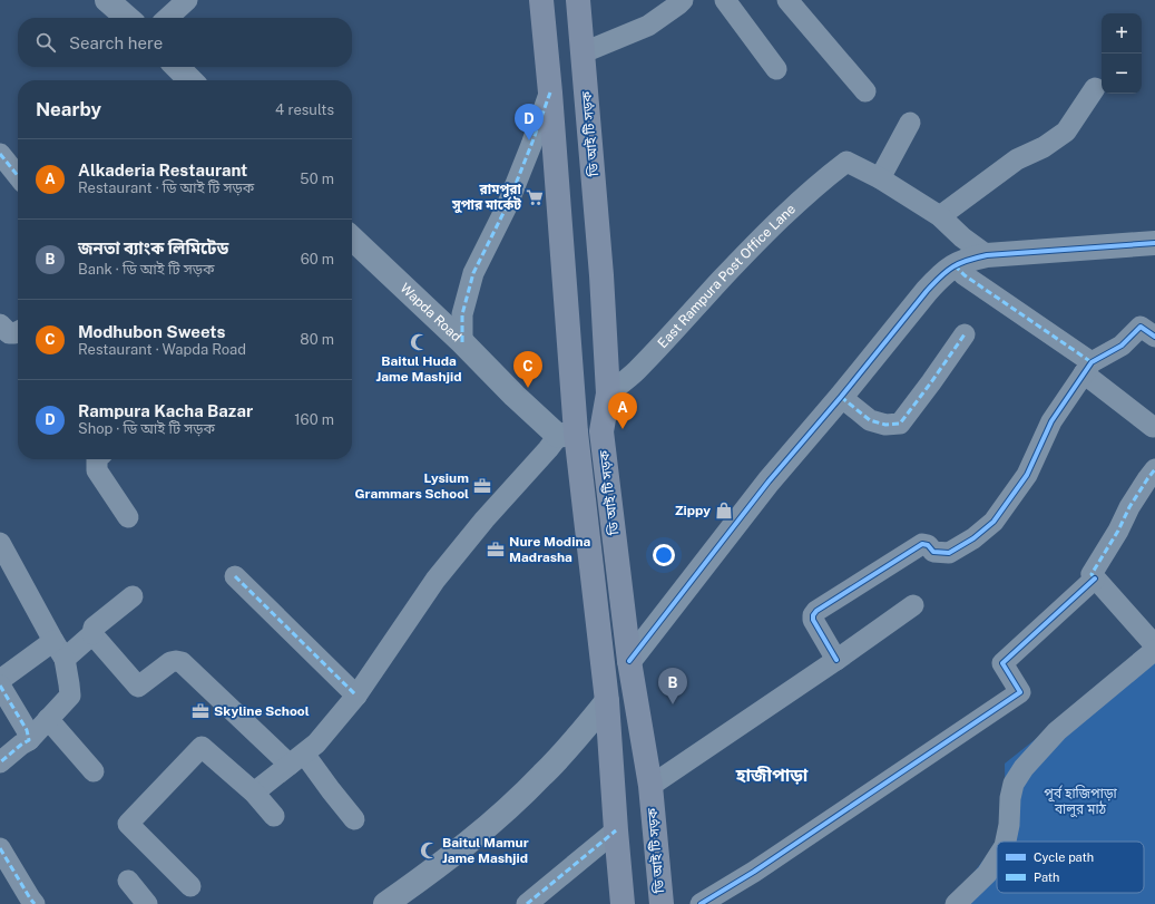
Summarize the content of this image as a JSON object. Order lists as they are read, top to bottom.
{
  "streets": {
    "main road": ["ডি আই টি সড়ক"],
    "street": ["East Rampura Post Office Lane", "Wapda Road"]
  },
  "crossings": [
    ["ডি আই টি সড়ক", "East Rampura Post Office Lane"],
    ["ডি আই টি সড়ক", "Wapda Road"]
  ],
  "districts": ["হাজীপাড়া"],
  "parks": ["পূর্ব হাজিপাড়া বালুর মাঠ"],
  "places": {
    "supermarket": ["রামপুরা সুপার মার্কেট"],
    "mosque": ["Baitul Huda Jame Mashjid", "Baitul Mamur Jame Mashjid"],
    "office": ["Lysium Grammars School", "Nure Modina Madrasha", "Skyline School"],
    "shop": ["Zippy"]
  },
  "legend": ["Cycle path", "Path"],
  "page": {
    "map_buttons": ["+", "−"],
    "search": "Search here",
    "heading": ["Nearby", "4 results"],
    "pins": [
      "D",
      "C",
      "A",
      "B"
    ],
    "list": [
      {
        "mark": "A",
        "name": "Alkaderia Restaurant",
        "note": "Restaurant · ডি আই টি সড়ক",
        "value": "50 m"
      },
      {
        "mark": "B",
        "name": "জনতা ব্যাংক লিমিটেড",
        "note": "Bank · ডি আই টি সড়ক",
        "value": "60 m"
      },
      {
        "mark": "C",
        "name": "Modhubon Sweets",
        "note": "Restaurant · Wapda Road",
        "value": "80 m"
      },
      {
        "mark": "D",
        "name": "Rampura Kacha Bazar",
        "note": "Shop · ডি আই টি সড়ক",
        "value": "160 m"
      }
    ]
  }
}
